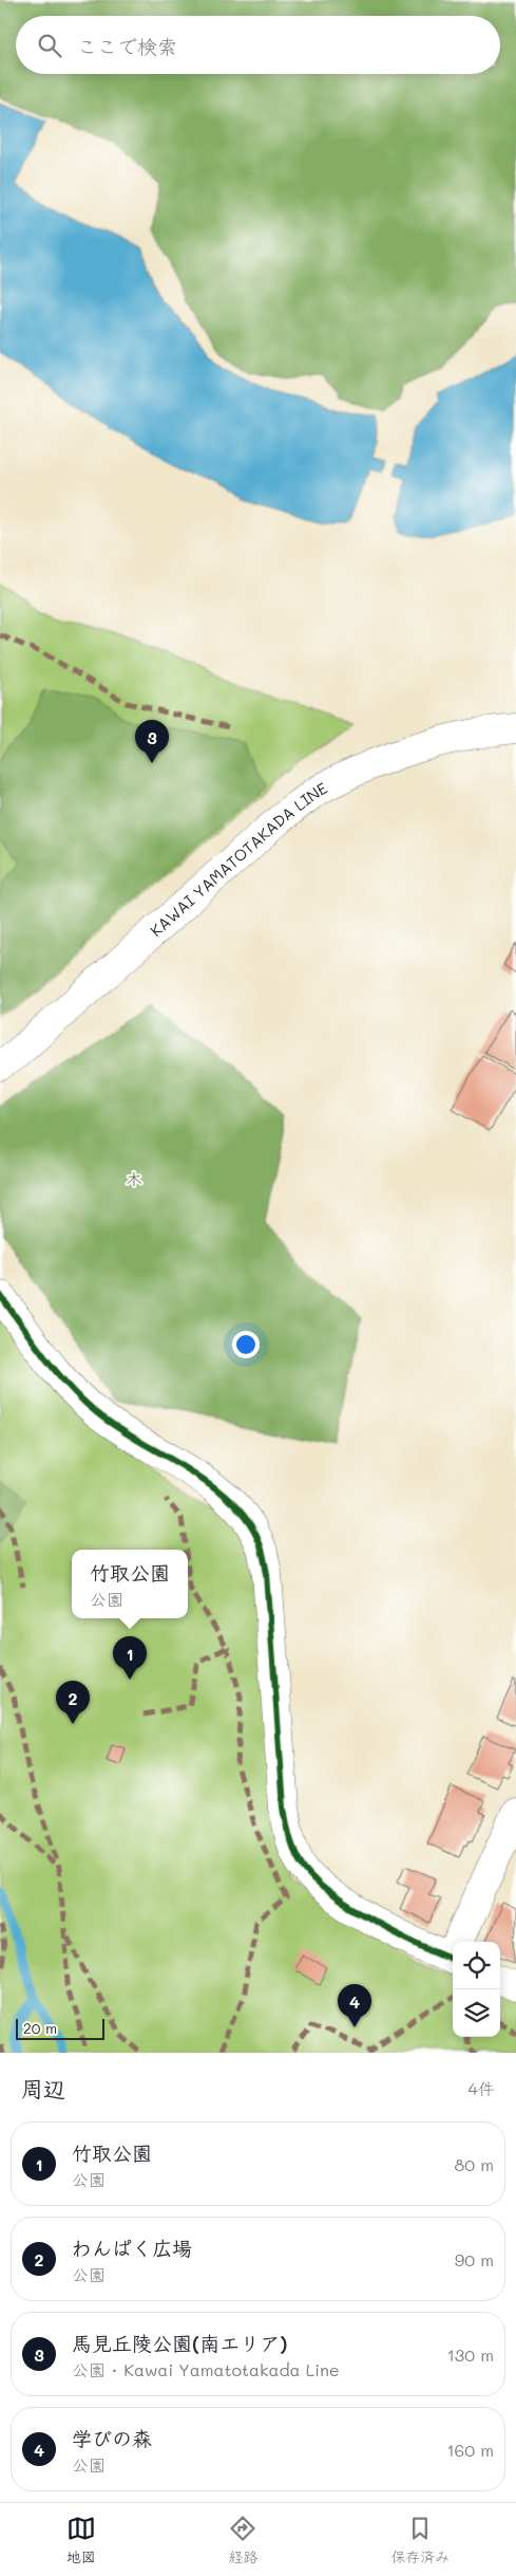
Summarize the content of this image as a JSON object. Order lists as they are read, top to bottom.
{
  "streets": {
    "street": ["KAWAI YAMATOTAKADA LINE"]
  },
  "parks": ["木"],
  "scale_bar": "20 m",
  "page": {
    "search": "ここで検索",
    "pins": [
      "3",
      "1",
      "2",
      "4"
    ],
    "popup": ["竹取公園", "公園"],
    "scale": "20 m",
    "heading": ["周辺", "4件"],
    "list": [
      {
        "mark": "1",
        "name": "竹取公園",
        "note": "公園",
        "value": "80 m"
      },
      {
        "mark": "2",
        "name": "わんぱく広場",
        "note": "公園",
        "value": "90 m"
      },
      {
        "mark": "3",
        "name": "馬見丘陵公園(南エリア)",
        "note": "公園 · Kawai Yamatotakada Line",
        "value": "130 m"
      },
      {
        "mark": "4",
        "name": "学びの森",
        "note": "公園",
        "value": "160 m"
      }
    ],
    "nav": ["地図", "経路", "保存済み"]
  }
}
